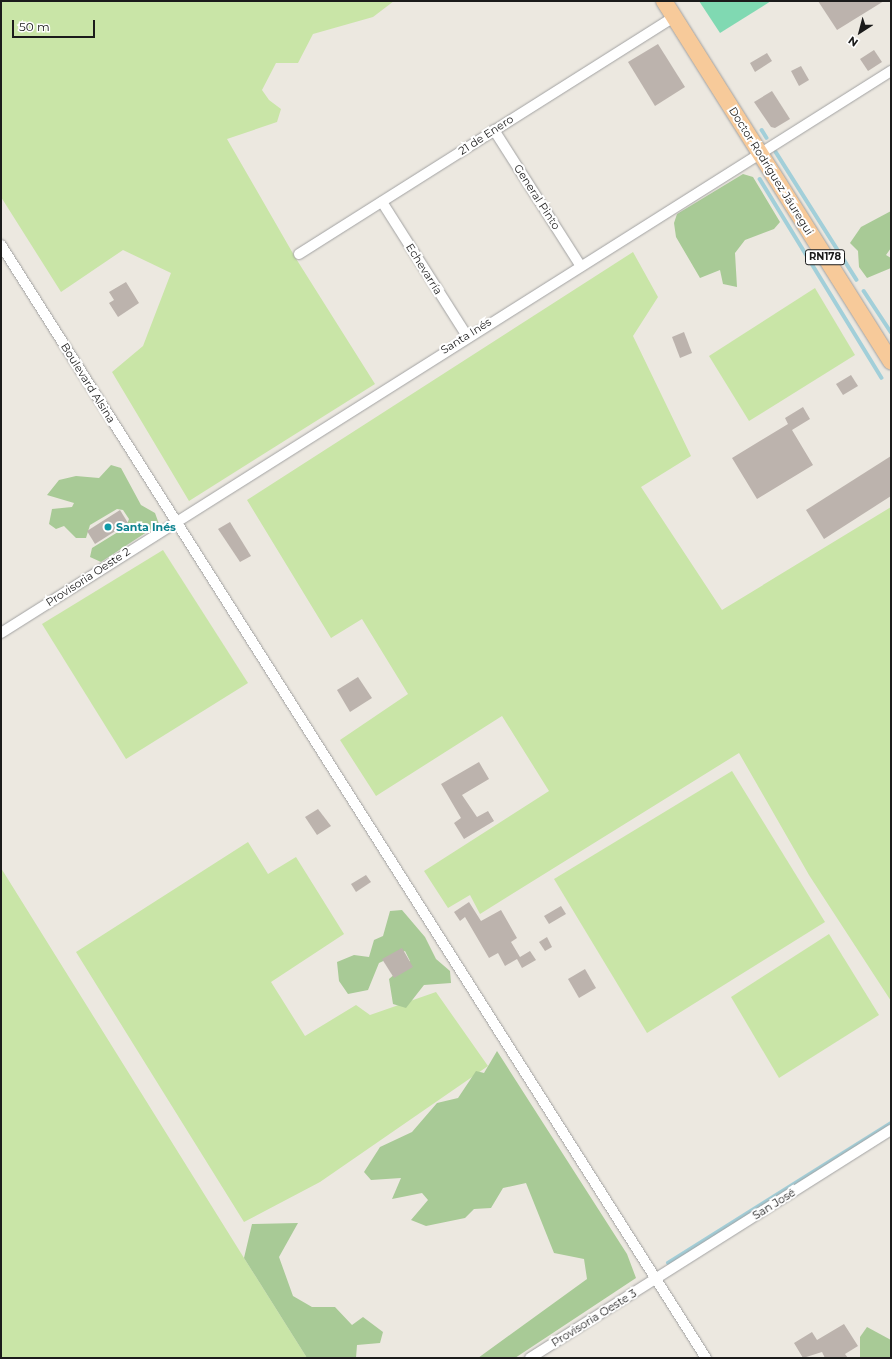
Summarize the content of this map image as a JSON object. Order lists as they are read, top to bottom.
{
  "streets": {
    "main road": ["Doctor Rodríguez Jáuregui", "RN178"],
    "street": [
      "21 de Enero",
      "General Pinto",
      "Echevarría",
      "Santa Inés",
      "Boulevard Alsina",
      "Provisoria Oeste 2",
      "San José",
      "Provisoria Oeste 3"
    ]
  },
  "crossings": [
    ["21 de Enero", "Doctor Rodríguez Jáuregui"],
    ["21 de Enero", "General Pinto"],
    ["21 de Enero", "Echevarría"],
    ["Doctor Rodríguez Jáuregui", "Santa Inés"],
    ["General Pinto", "Santa Inés"],
    ["Echevarría", "Santa Inés"],
    ["Santa Inés", "Boulevard Alsina"],
    ["Santa Inés", "Provisoria Oeste 2"],
    ["Boulevard Alsina", "Provisoria Oeste 2"],
    ["Boulevard Alsina", "San José"],
    ["Boulevard Alsina", "Provisoria Oeste 3"],
    ["San José", "Provisoria Oeste 3"]
  ],
  "places": ["Santa Inés"],
  "scale_bar": "50 m",
  "north": "bottom left"
}
